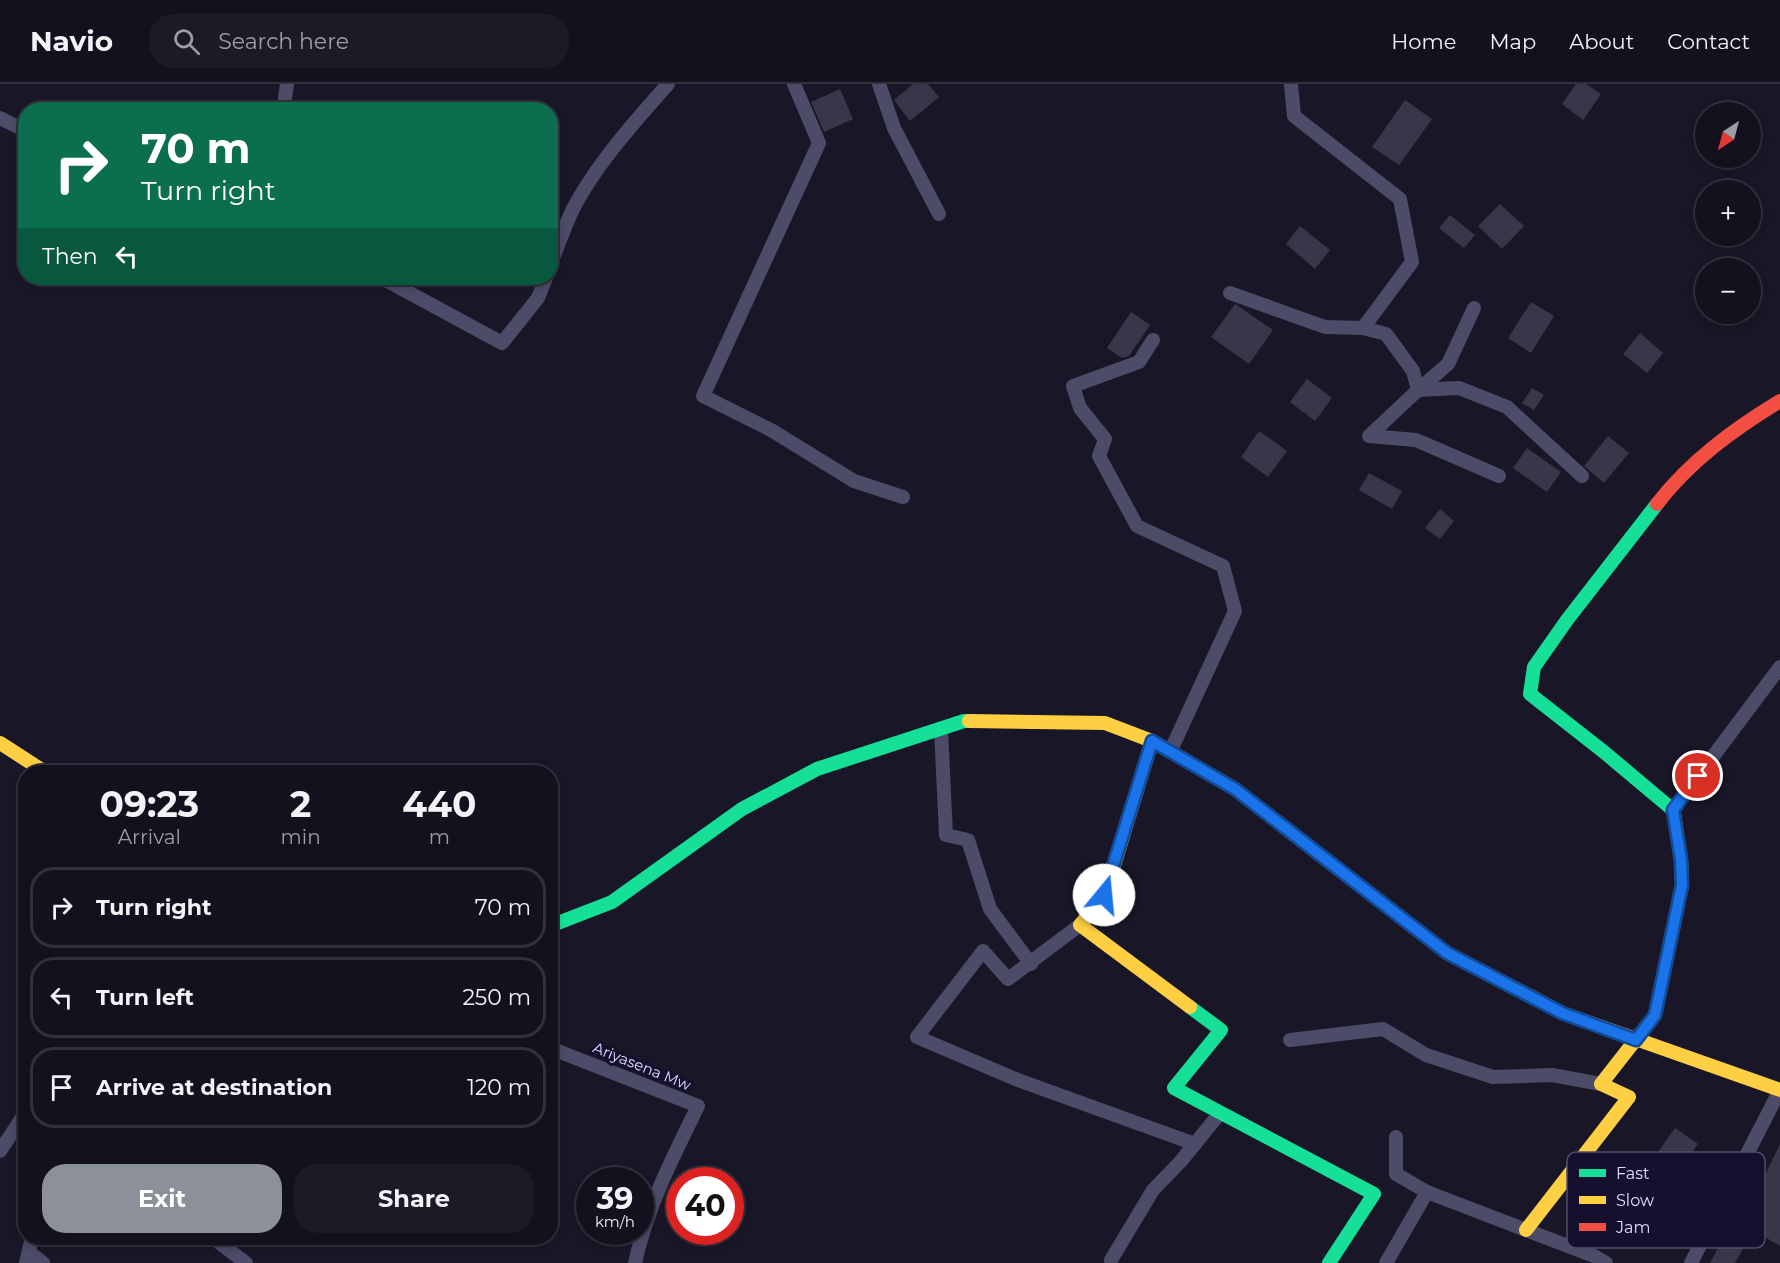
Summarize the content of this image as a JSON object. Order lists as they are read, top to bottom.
{
  "streets": {
    "street": ["Ariyasena Mw"]
  },
  "legend": ["Fast", "Slow", "Jam"],
  "north": "bottom left",
  "page": {
    "header": "Navio",
    "search": "Search here",
    "nav": [
      "Home",
      "Map",
      "About",
      "Contact"
    ],
    "map_buttons": ["+", "−"],
    "turn": ["70 m", "Turn right"],
    "then": "Then",
    "eta": [
      "09:23",
      "Arrival",
      "2",
      "min",
      "440",
      "m"
    ],
    "list": [
      {
        "name": "Turn right",
        "value": "70 m"
      },
      {
        "name": "Turn left",
        "value": "250 m"
      },
      {
        "name": "Arrive at destination",
        "value": "120 m"
      }
    ],
    "buttons": ["Exit", "Share"],
    "speed": "39 km/h",
    "limit": "40"
  }
}
